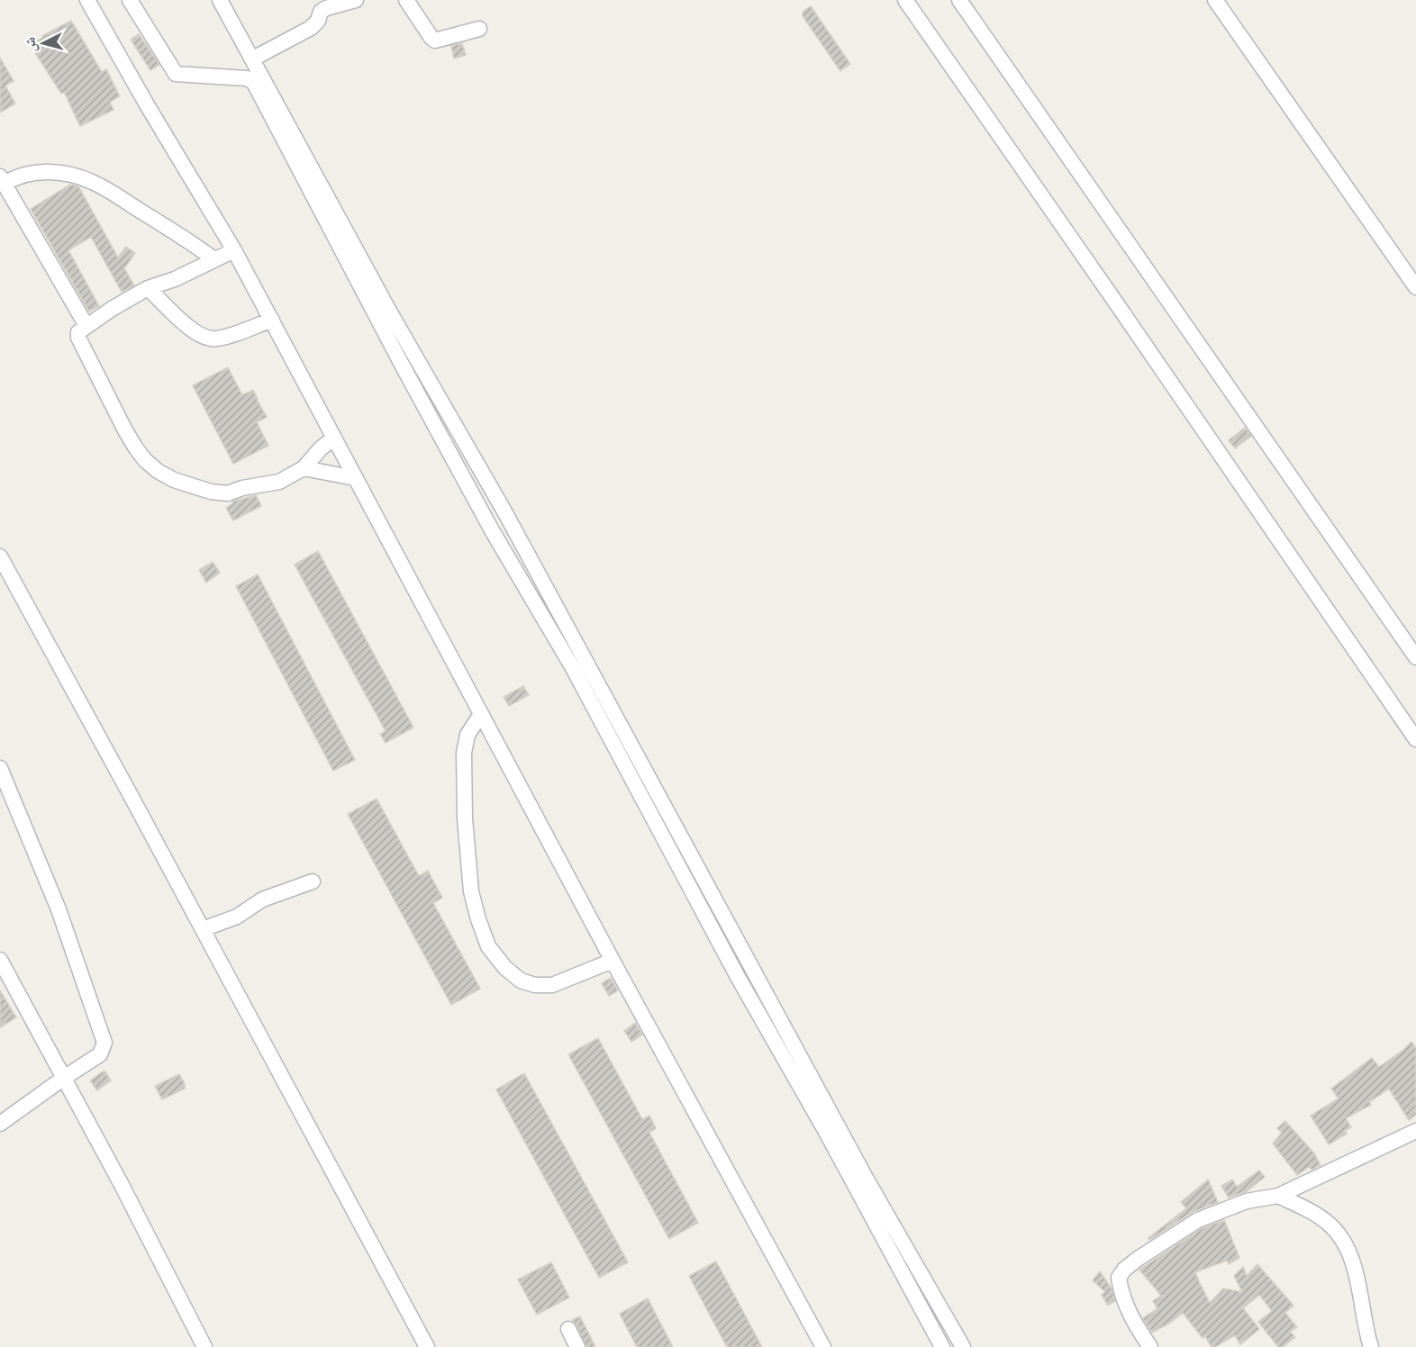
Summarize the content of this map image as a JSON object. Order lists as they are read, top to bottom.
{
  "north": "left"
}
